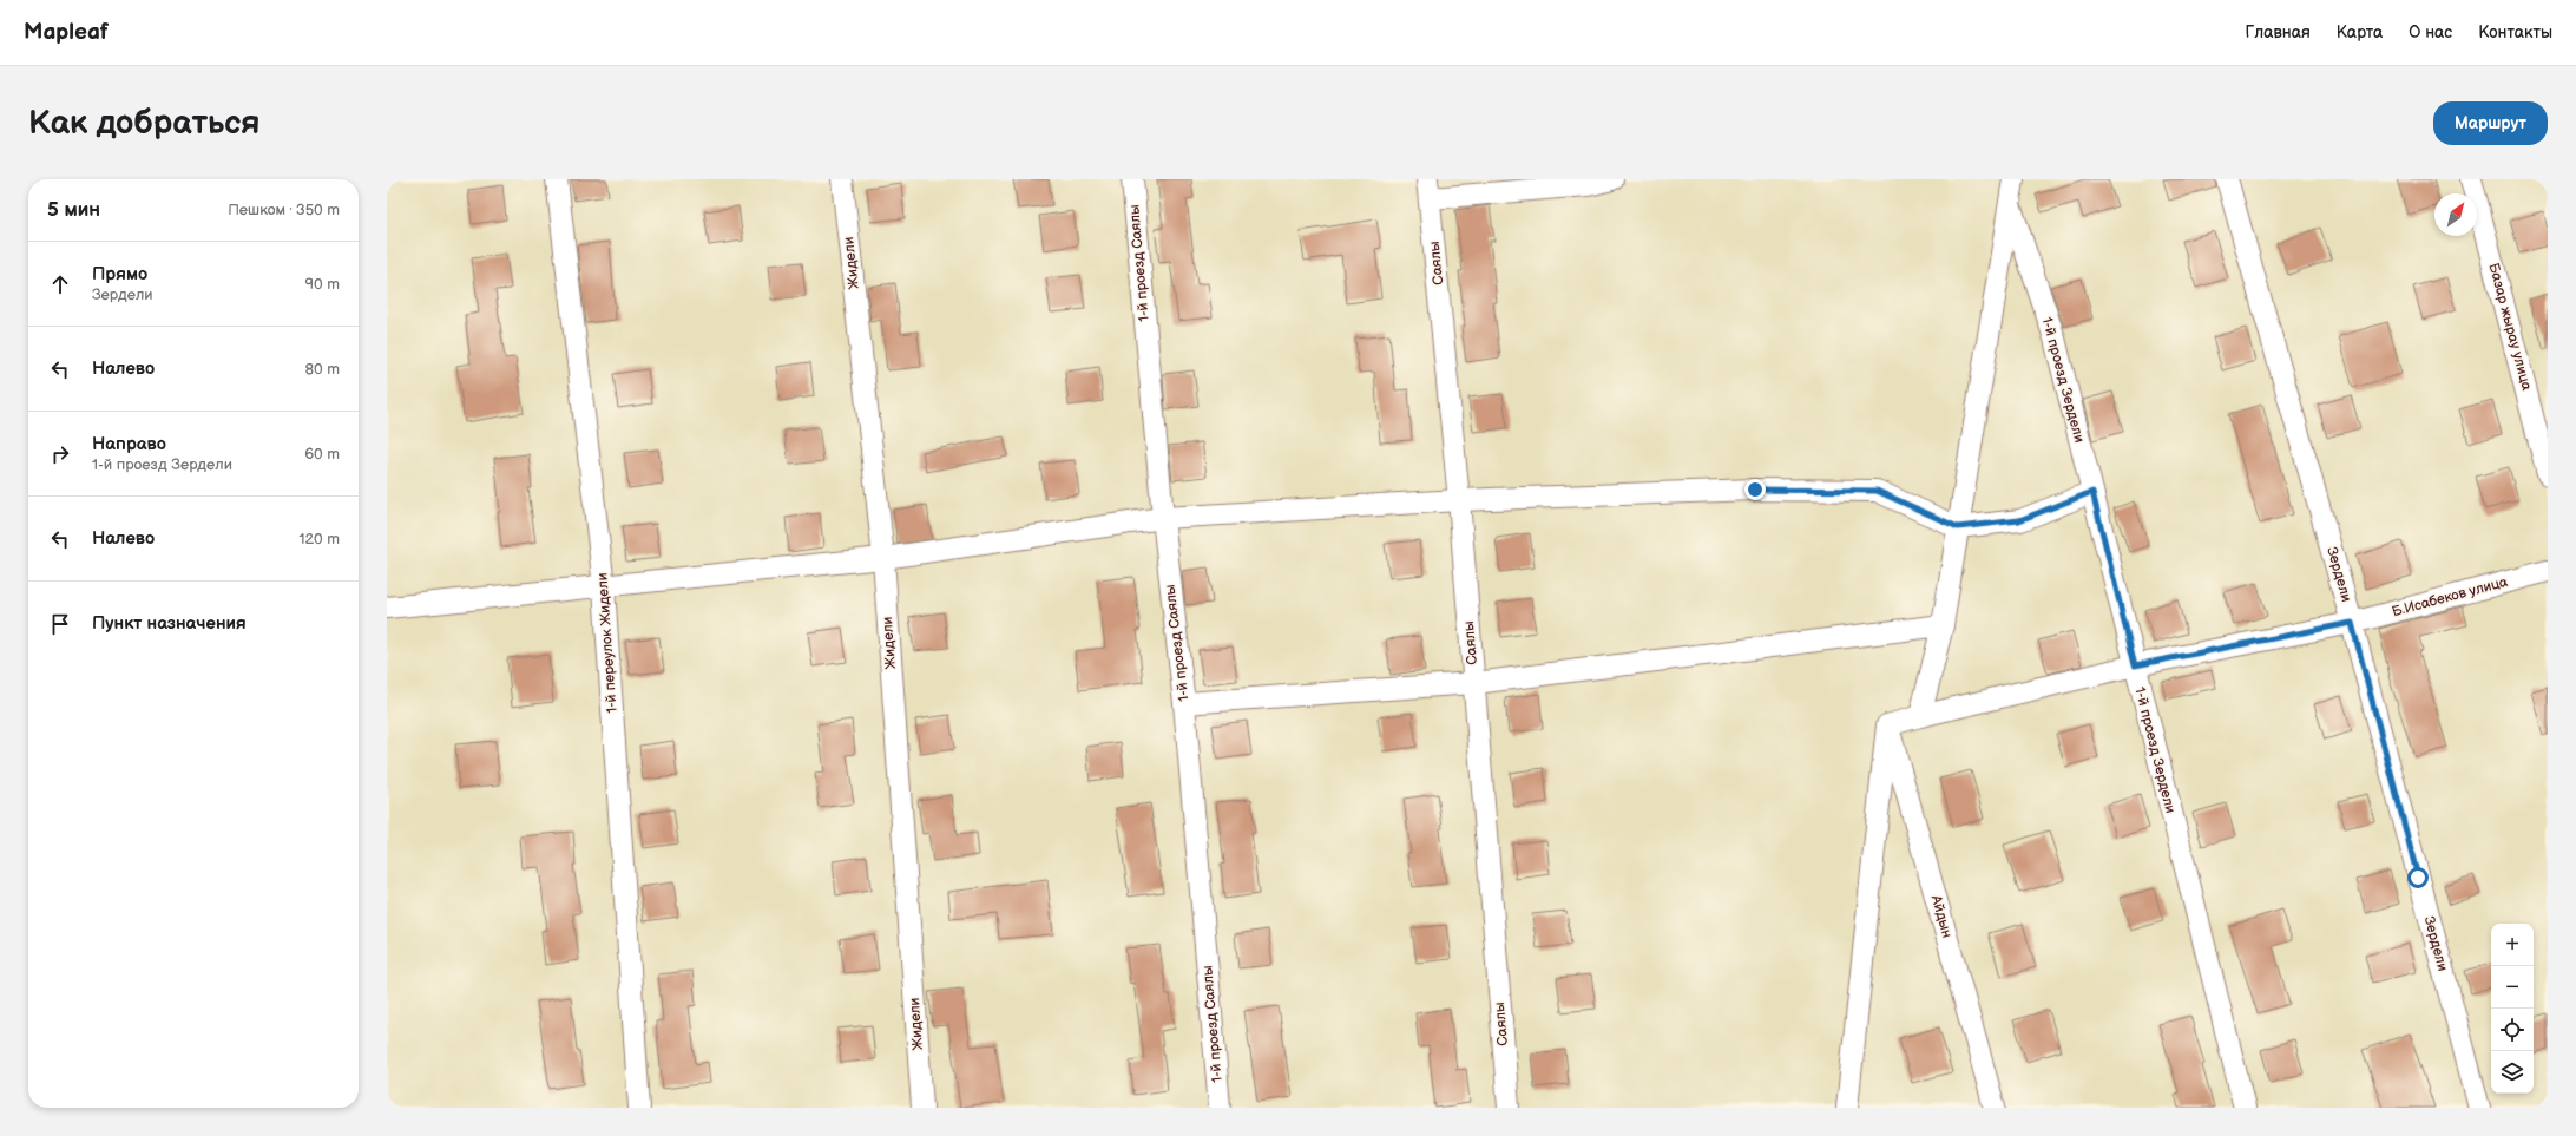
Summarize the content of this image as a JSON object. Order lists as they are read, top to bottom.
{
  "streets": {
    "street": [
      "Жидели",
      "1-й проезд Саялы",
      "Саялы",
      "Базар жырау улица",
      "1-й проезд Зердели",
      "Зердели",
      "Б.Исабеков улица",
      "1-й переулок Жидели",
      "Айдын"
    ]
  },
  "crossings": [
    ["1-й проезд Зердели", "Б.Исабеков улица"],
    ["Зердели", "Б.Исабеков улица"],
    ["Б.Исабеков улица", "Айдын"]
  ],
  "north": "top right",
  "page": {
    "header": "Mapleaf",
    "nav": [
      "Главная",
      "Карта",
      "О нас",
      "Контакты"
    ],
    "buttons": "Маршрут",
    "title": "Как добраться",
    "heading": ["5 мин", "Пешком · 350 m"],
    "list": [
      ["Прямо", "Зердели", "90 m"],
      ["Налево", "80 m"],
      ["Направо", "1-й проезд Зердели", "60 m"],
      ["Налево", "120 m"],
      "Пункт назначения"
    ],
    "map_buttons": ["+", "−"]
  }
}
